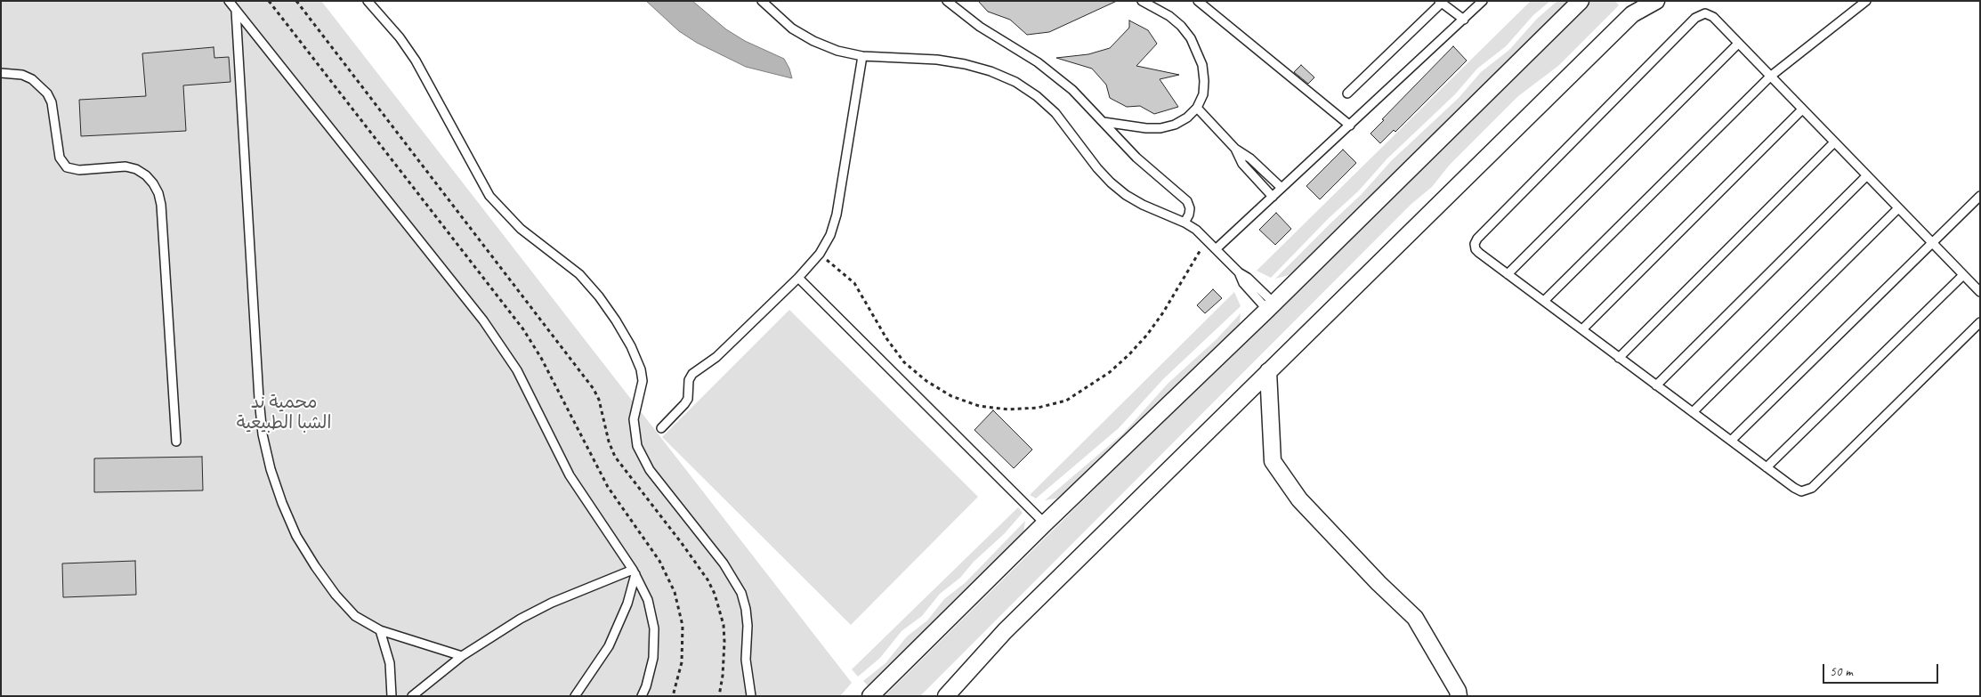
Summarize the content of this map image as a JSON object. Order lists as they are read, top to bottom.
{
  "parks": ["محمية ند الشبا الطبيعية"],
  "scale_bar": "50 m"
}
